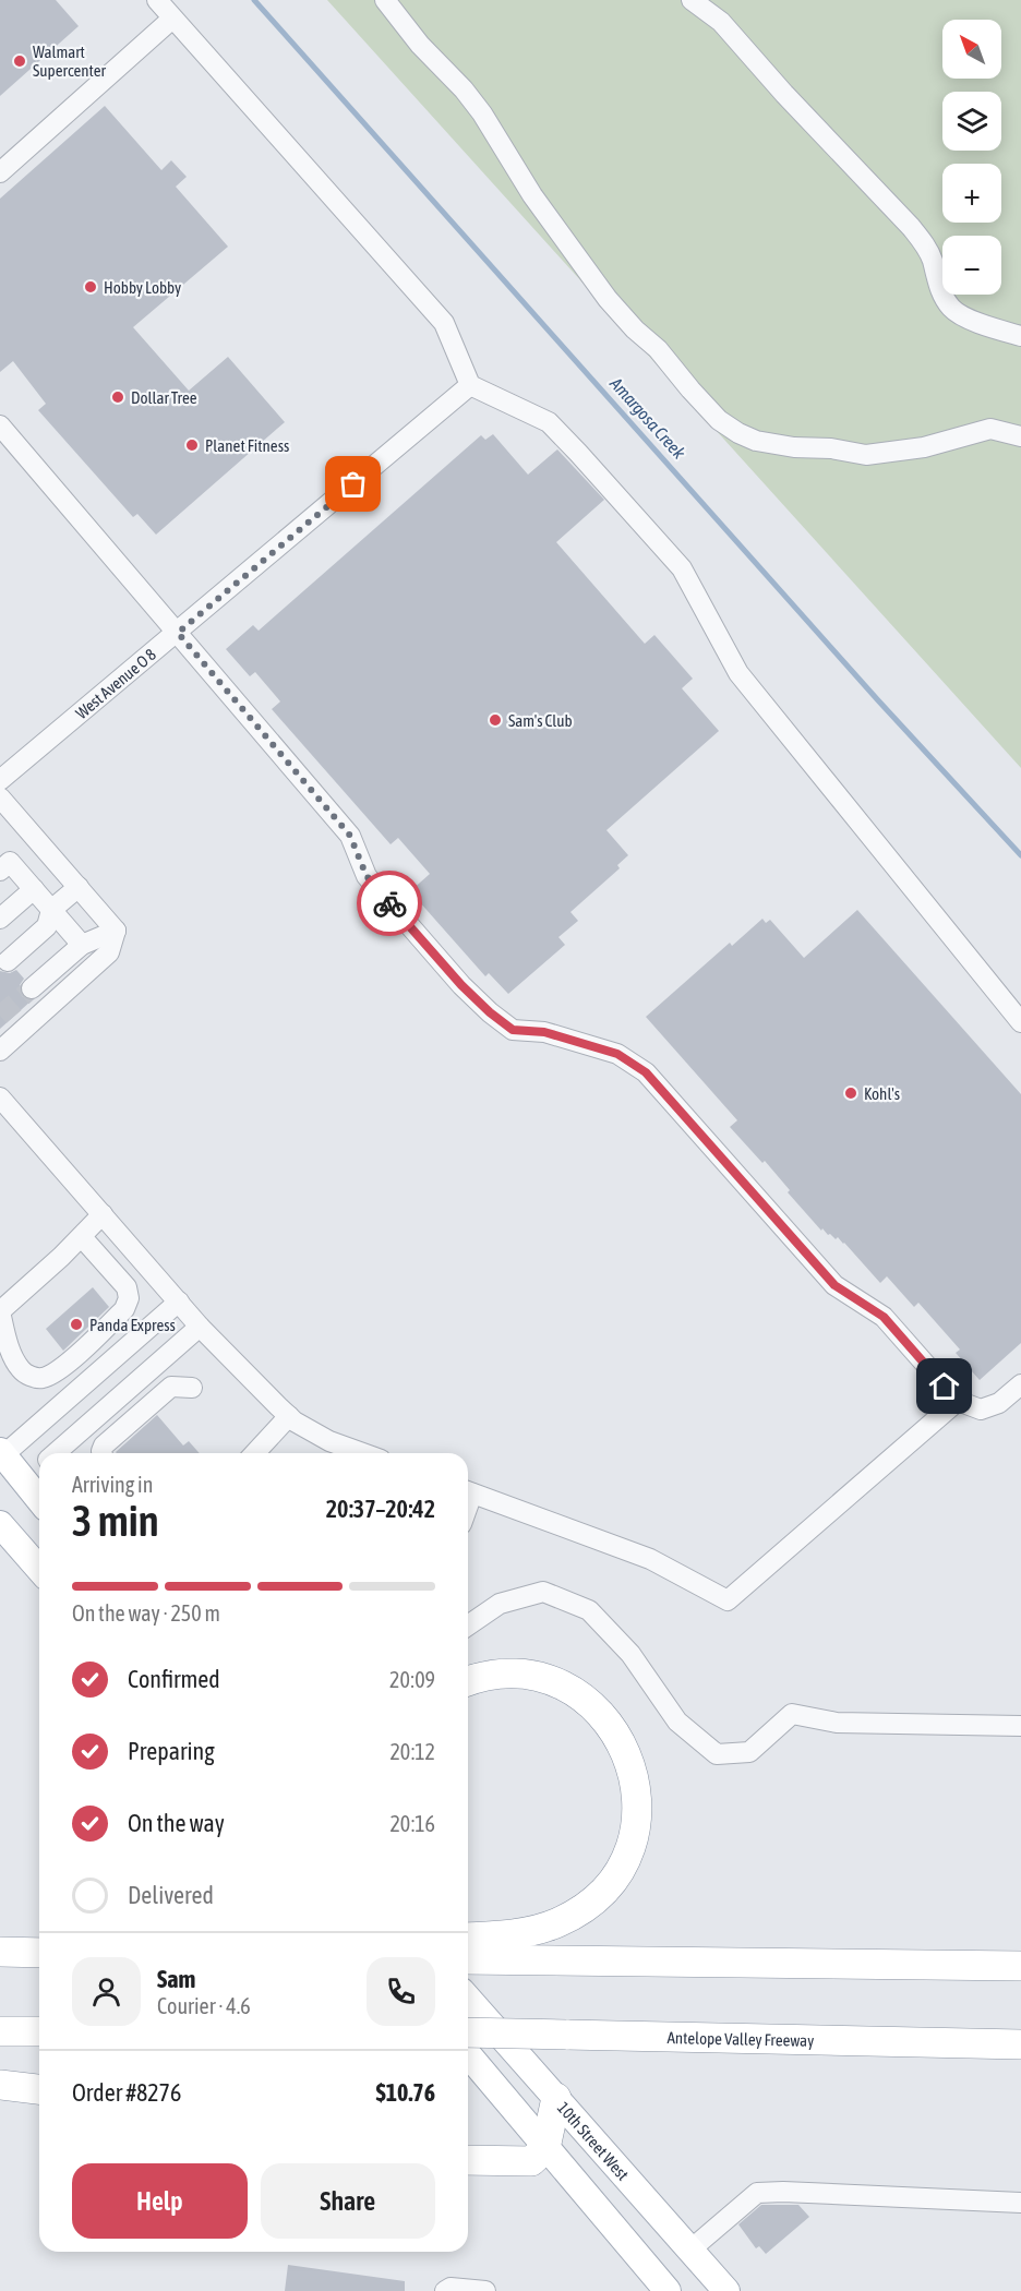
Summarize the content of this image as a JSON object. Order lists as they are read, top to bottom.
{
  "streets": {
    "highway": ["Antelope Valley Freeway"],
    "main road": ["10th Street West"],
    "street": ["West Avenue O 8"]
  },
  "water": ["Amargosa Creek"],
  "places": [
    "Walmart Supercenter",
    "Hobby Lobby",
    "Dollar Tree",
    "Planet Fitness",
    "Sam's Club",
    "Kohl's",
    "Panda Express"
  ],
  "north": "top left",
  "page": {
    "map_buttons": ["+", "−"],
    "heading": ["3 min", "Arriving in", "20:37–20:42"],
    "panel": [
      "Sam",
      "Courier · 4.6",
      "Order #8276",
      "$10.76"
    ],
    "bar": "On the way · 250 m",
    "list": [
      ["Confirmed", "20:09"],
      ["Preparing", "20:12"],
      ["On the way", "20:16"],
      "Delivered"
    ],
    "buttons": ["Help", "Share"]
  }
}
